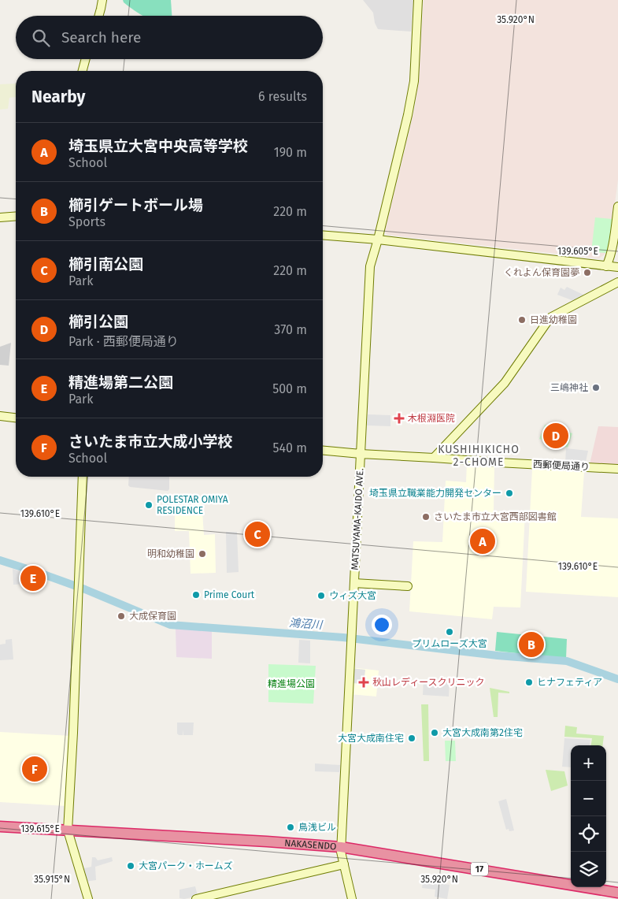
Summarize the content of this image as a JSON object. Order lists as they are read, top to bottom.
{
  "streets": {
    "highway": ["NAKASENDO", "17"],
    "street": ["西郵便局通り", "MATSUYAMA-KAIDO AVE."]
  },
  "crossings": [
    ["西郵便局通り", "MATSUYAMA-KAIDO AVE."],
    ["MATSUYAMA-KAIDO AVE.", "NAKASENDO"]
  ],
  "districts": ["KUSHIHIKICHO 2-CHOME"],
  "water": ["鴻沼川"],
  "parks": ["精進場公園"],
  "places": {
    "other": [
      "くれよん保育園夢",
      "日進幼稚園",
      "三嶋神社",
      "埼玉県立職業能力開発センター",
      "POLESTAR OMIYA RESIDENCE",
      "さいたま市立大宮西部図書館",
      "明和幼稚園",
      "Prime Court",
      "ウィズ大宮",
      "大成保育園",
      "プリムローズ大宮",
      "ヒナフェティア",
      "大宮大成南第2住宅",
      "大宮大成南住宅",
      "鳥浅ビル",
      "大宮パーク・ホームズ"
    ],
    "health": ["木根淵医院", "秋山レディースクリニック"]
  },
  "page": {
    "search": "Search here",
    "heading": ["Nearby", "6 results"],
    "list": [
      {
        "mark": "A",
        "name": "埼玉県立大宮中央高等学校",
        "note": "School",
        "value": "190 m"
      },
      {
        "mark": "B",
        "name": "櫛引ゲートボール場",
        "note": "Sports",
        "value": "220 m"
      },
      {
        "mark": "C",
        "name": "櫛引南公園",
        "note": "Park",
        "value": "220 m"
      },
      {
        "mark": "D",
        "name": "櫛引公園",
        "note": "Park · 西郵便局通り",
        "value": "370 m"
      },
      {
        "mark": "E",
        "name": "精進場第二公園",
        "note": "Park",
        "value": "500 m"
      },
      {
        "mark": "F",
        "name": "さいたま市立大成小学校",
        "note": "School",
        "value": "540 m"
      }
    ],
    "pins": [
      "D",
      "C",
      "A",
      "E",
      "B",
      "F"
    ],
    "map_buttons": ["+", "−"]
  },
  "coordinates": [
    "35.920°N",
    "139.605°E",
    "139.610°E",
    "139.615°E",
    "35.915°N"
  ]
}
